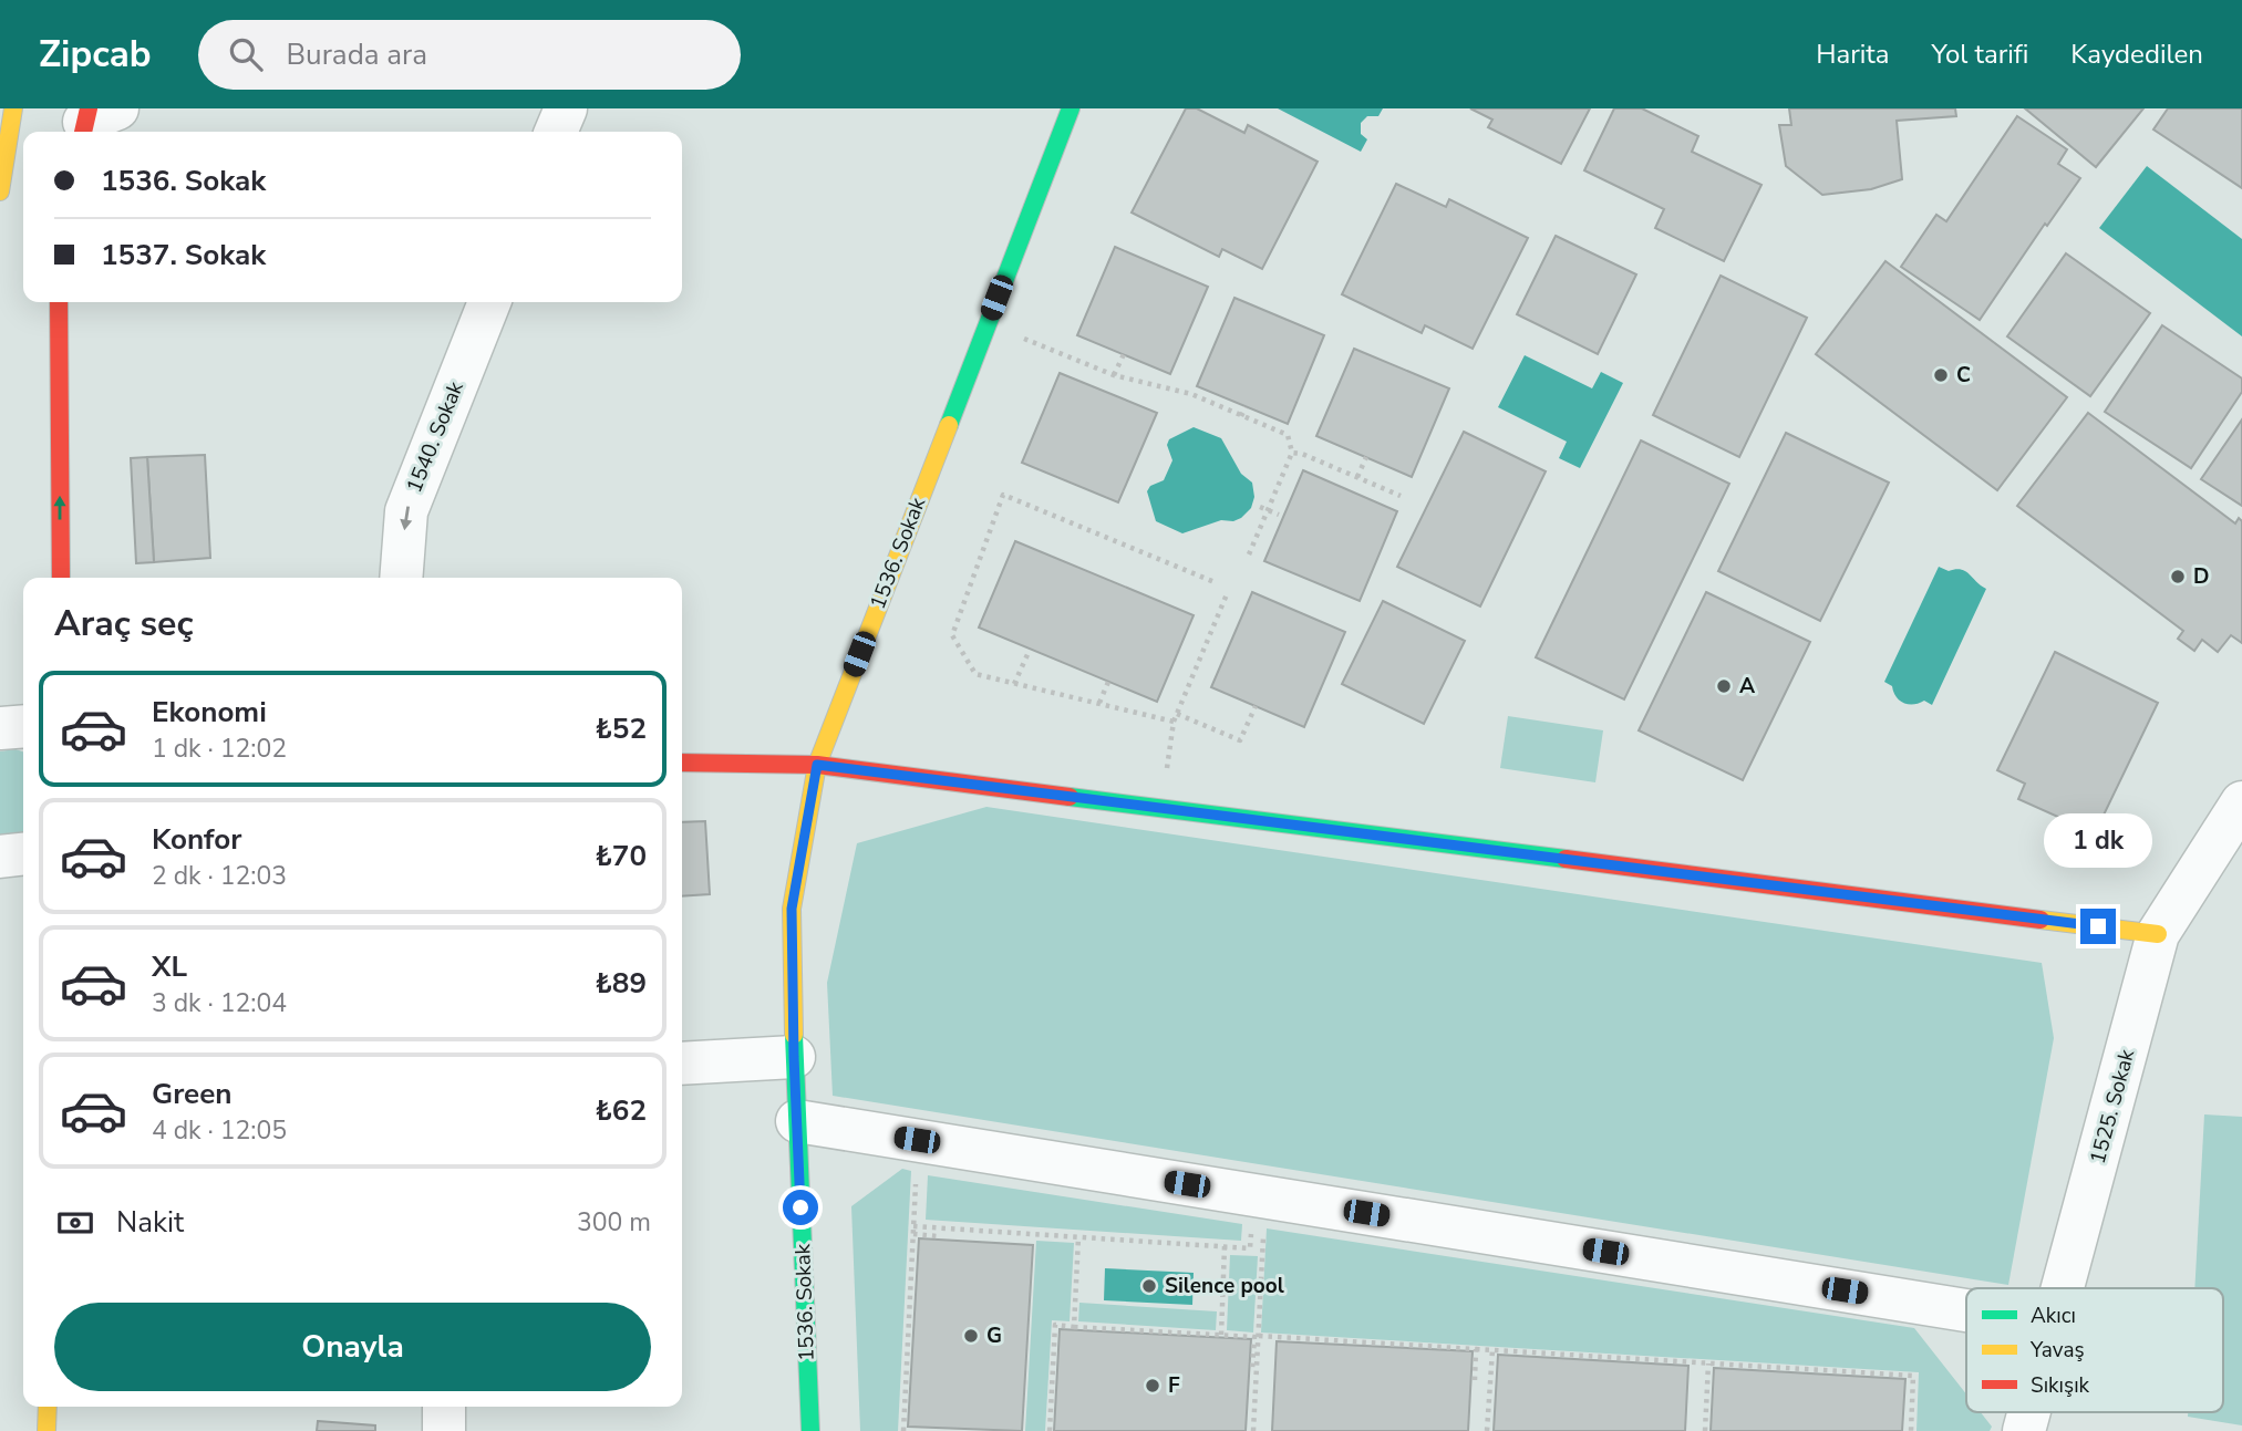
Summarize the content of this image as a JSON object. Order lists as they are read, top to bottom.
{
  "streets": {
    "street": ["1540. Sokak", "1536. Sokak", "1525. Sokak"]
  },
  "places": [
    "C",
    "D",
    "A",
    "Silence pool",
    "G",
    "F"
  ],
  "legend": ["Akıcı", "Yavaş", "Sıkışık"],
  "page": {
    "header": "Zipcab",
    "search": "Burada ara",
    "nav": ["Harita", "Yol tarifi", "Kaydedilen"],
    "banner": ["1536. Sokak", "1537. Sokak"],
    "heading": "Araç seç",
    "list": [
      {
        "name": "Ekonomi",
        "note": "1 dk · 12:02",
        "value": "₺52"
      },
      {
        "name": "Konfor",
        "note": "2 dk · 12:03",
        "value": "₺70"
      },
      {
        "name": "XL",
        "note": "3 dk · 12:04",
        "value": "₺89"
      },
      {
        "name": "Green",
        "note": "4 dk · 12:05",
        "value": "₺62"
      }
    ],
    "bubble": "1 dk",
    "pay": ["Nakit", "300 m"],
    "buttons": "Onayla"
  }
}
